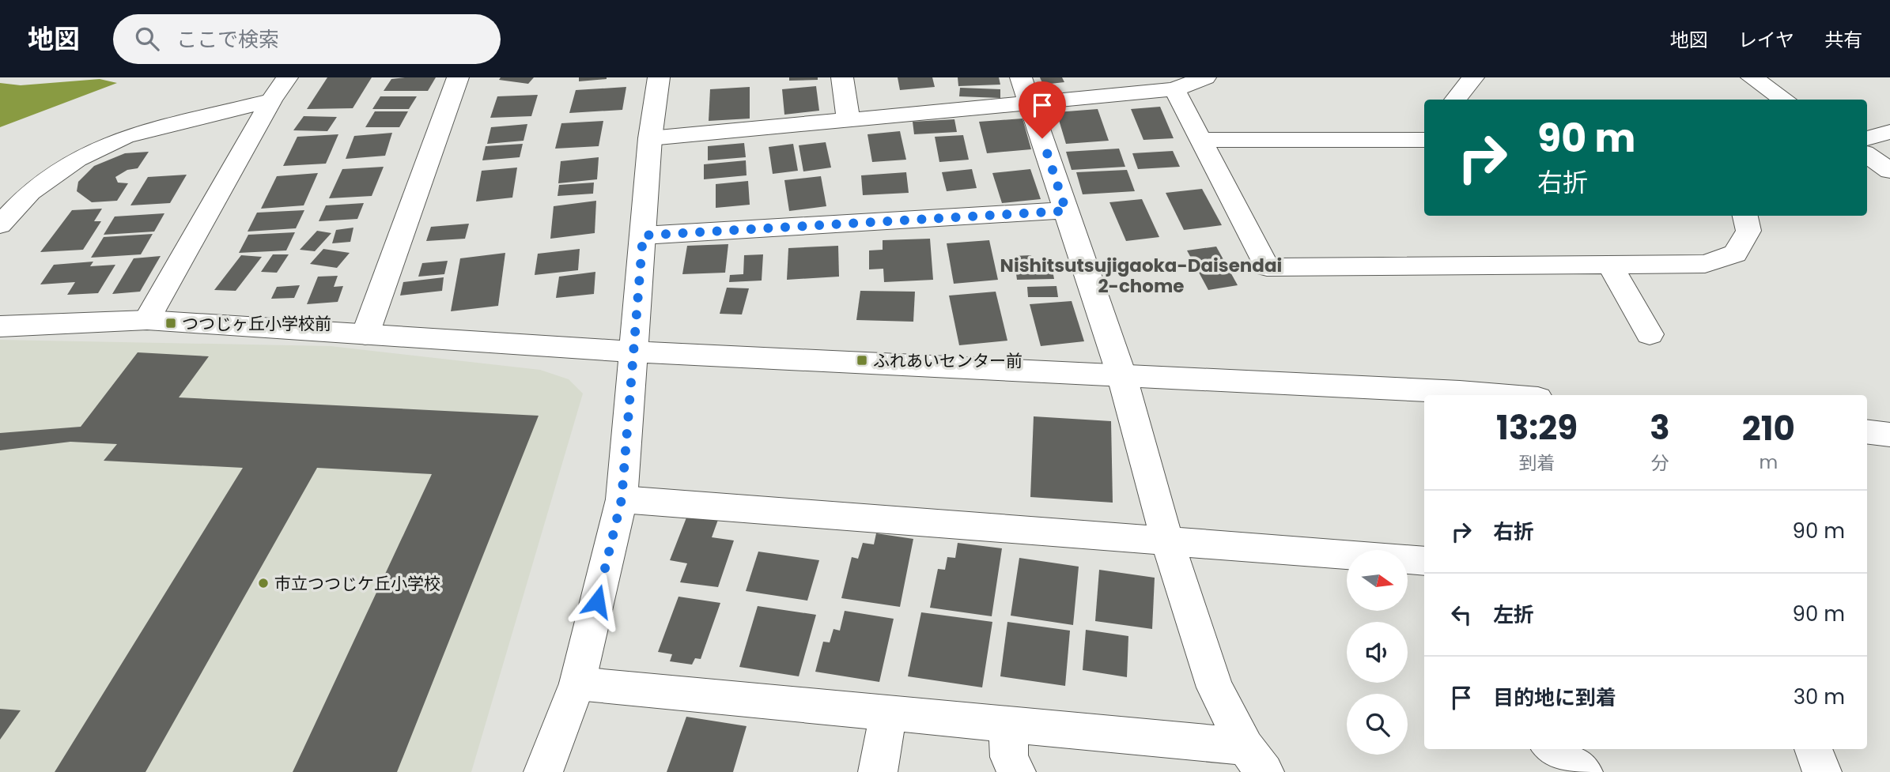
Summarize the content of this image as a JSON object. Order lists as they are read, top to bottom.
{
  "districts": ["Nishitsutsujigaoka-Daisendai 2-chome"],
  "places": {
    "transit": ["つつじヶ丘小学校前", "ふれあいセンター前"],
    "other": ["市立つつじケ丘小学校"]
  },
  "north": "right",
  "page": {
    "header": "地図",
    "search": "ここで検索",
    "nav": ["地図", "レイヤ", "共有"],
    "turn": ["90 m", "右折"],
    "eta": [
      "13:29",
      "到着",
      "3",
      "分",
      "210",
      "m"
    ],
    "list": [
      {
        "name": "右折",
        "value": "90 m"
      },
      {
        "name": "左折",
        "value": "90 m"
      },
      {
        "name": "目的地に到着",
        "value": "30 m"
      }
    ]
  }
}
